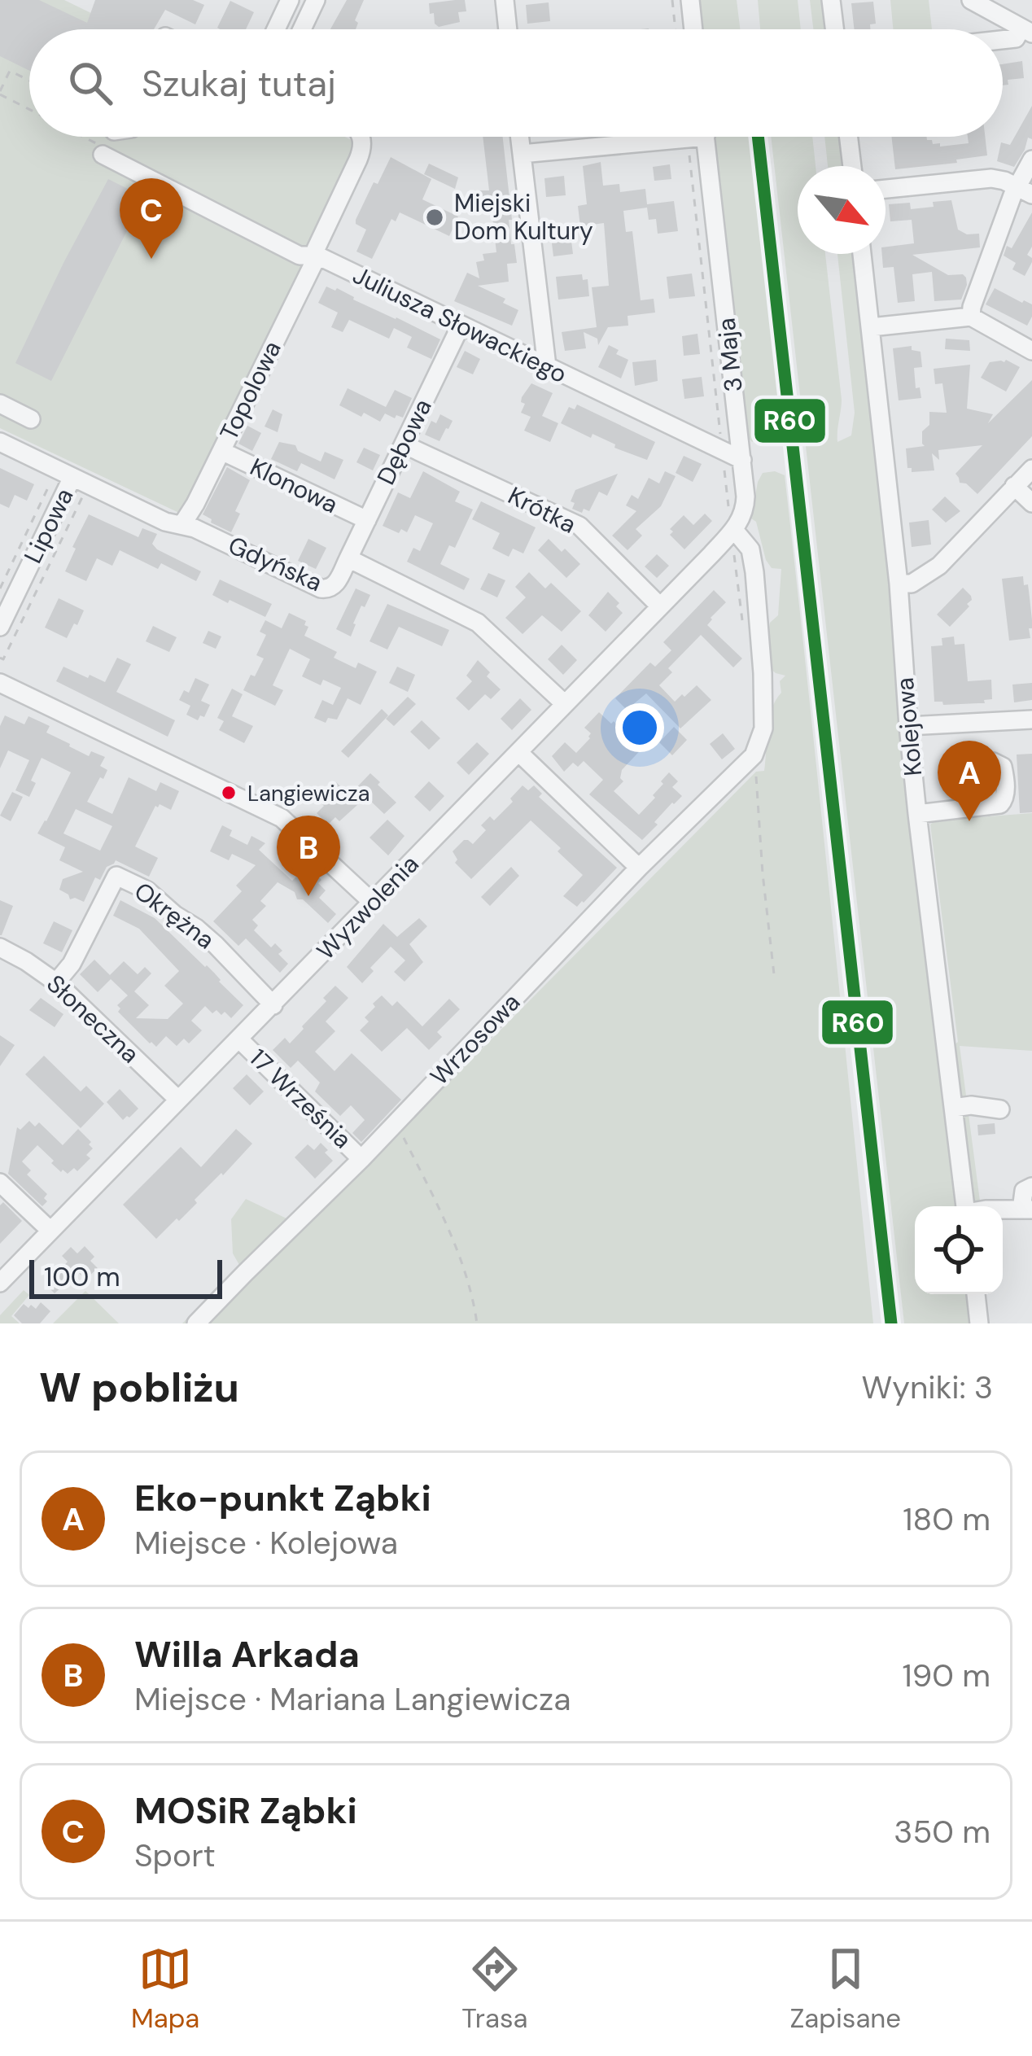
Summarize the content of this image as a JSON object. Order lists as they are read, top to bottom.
{
  "streets": {
    "street": [
      "Juliusza Słowackiego",
      "3 Maja",
      "Topolowa",
      "Dębowa",
      "Klonowa",
      "Krótka",
      "Lipowa",
      "Gdyńska",
      "Kolejowa",
      "Wyzwolenia",
      "Okrężna",
      "Słoneczna",
      "Wrzosowa",
      "17 Września"
    ]
  },
  "crossings": [
    ["Juliusza Słowackiego", "3 Maja"],
    ["Juliusza Słowackiego", "Topolowa"],
    ["Juliusza Słowackiego", "Dębowa"],
    ["3 Maja", "Wyzwolenia"],
    ["Topolowa", "Klonowa"],
    ["Topolowa", "Gdyńska"],
    ["Dębowa", "Klonowa"],
    ["Dębowa", "Krótka"],
    ["Dębowa", "Gdyńska"],
    ["Krótka", "Wyzwolenia"],
    ["Lipowa", "Gdyńska"],
    ["Gdyńska", "Wyzwolenia"],
    ["Wyzwolenia", "Okrężna"],
    ["Wyzwolenia", "Słoneczna"],
    ["Wyzwolenia", "17 Września"],
    ["Okrężna", "Słoneczna"],
    ["Wrzosowa", "17 Września"]
  ],
  "places": ["Miejski Dom Kultury", "Langiewicza"],
  "lines": ["transit line R60"],
  "scale_bar": "100 m",
  "north": "bottom right",
  "page": {
    "search": "Szukaj tutaj",
    "pins": ["C", "A", "B"],
    "scale": "100 m",
    "heading": ["W pobliżu", "Wyniki: 3"],
    "list": [
      {
        "mark": "A",
        "name": "Eko-punkt Ząbki",
        "note": "Miejsce · Kolejowa",
        "value": "180 m"
      },
      {
        "mark": "B",
        "name": "Willa Arkada",
        "note": "Miejsce · Mariana Langiewicza",
        "value": "190 m"
      },
      {
        "mark": "C",
        "name": "MOSiR Ząbki",
        "note": "Sport",
        "value": "350 m"
      }
    ],
    "nav": ["Mapa", "Trasa", "Zapisane"]
  }
}
